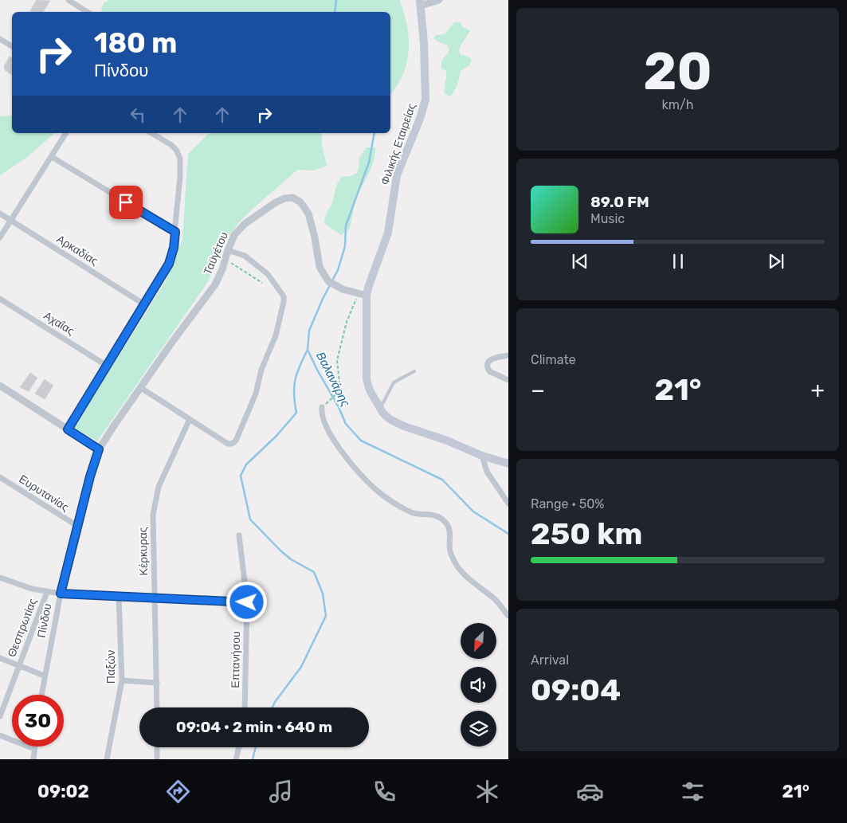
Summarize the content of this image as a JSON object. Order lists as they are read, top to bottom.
{
  "streets": {
    "main road": ["Φιλικής Εταιρείας"],
    "street": [
      "Αρκαδίας",
      "Ταϋγέτου",
      "Αχαΐας",
      "Ευρυτανίας",
      "Κέρκυρας",
      "Πίνδου",
      "Θεσπρωτίας",
      "Επτανήσου",
      "Παξών"
    ]
  },
  "crossings": [
    ["Φιλικής Εταιρείας", "Ταϋγέτου"],
    ["Ταϋγέτου", "Πίνδου"],
    ["Ευρυτανίας", "Πίνδου"]
  ],
  "water": ["Βαλανάρης"],
  "north": "bottom left",
  "page": {
    "tile": [
      ["20", "km/h"],
      "Climate",
      ["Range · 50%", "250 km"],
      ["Arrival", "09:04"]
    ],
    "turn": ["180 m", "Πίνδου"],
    "song": ["89.0 FM", "Music"],
    "heat": ["−", "21°", "+"],
    "limit": "30",
    "trip": "09:04 · 2 min · 640 m",
    "tabs": ["09:02", "21°"]
  }
}
